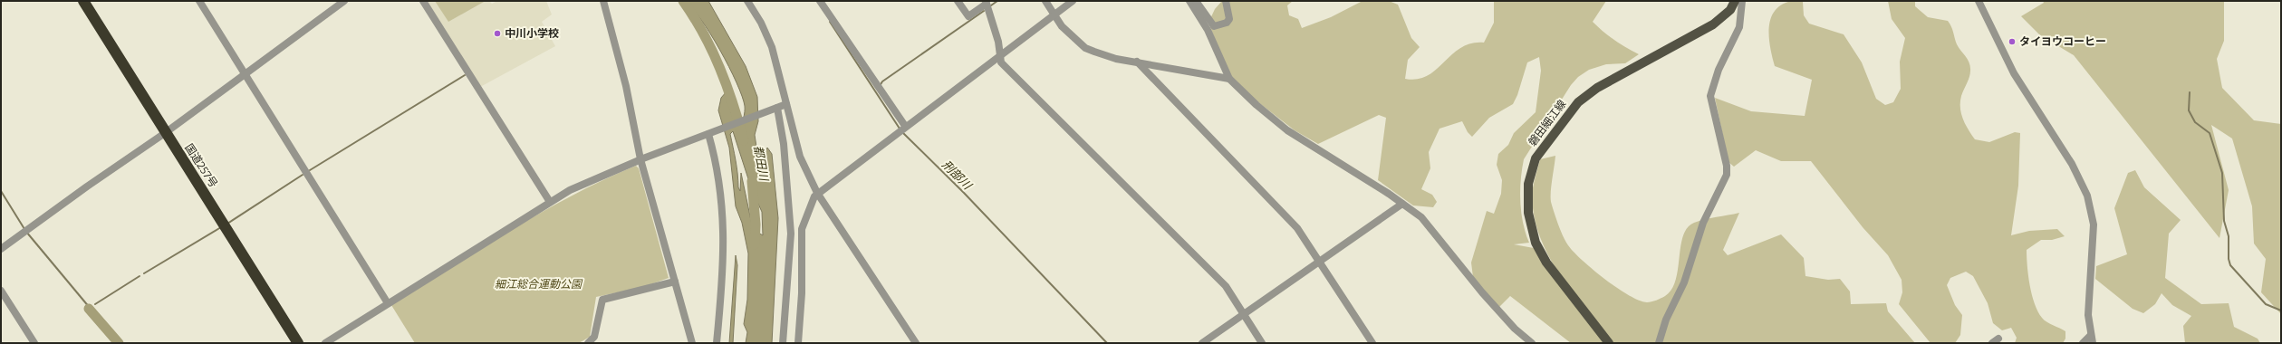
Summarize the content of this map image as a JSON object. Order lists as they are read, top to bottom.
{
  "streets": {
    "highway": ["国道257号"],
    "main road": ["磐田細江線"]
  },
  "water": ["都田川", "刑部川"],
  "parks": ["細江総合運動公園"],
  "places": ["中川小学校", "タイヨウコーヒー"]
}
